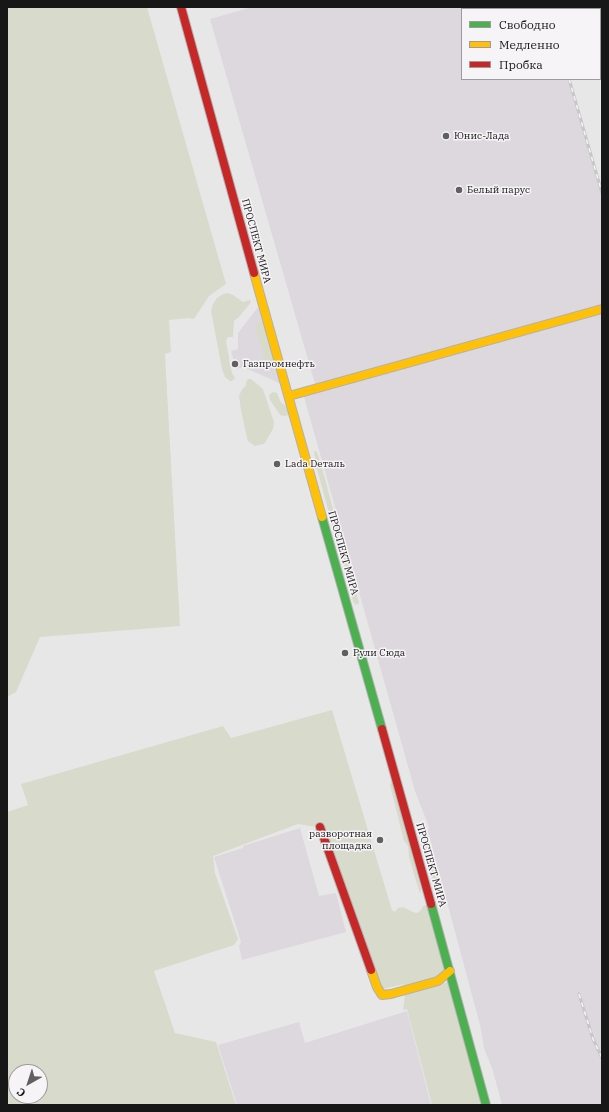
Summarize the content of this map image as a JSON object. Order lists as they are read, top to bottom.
{
  "streets": {
    "street": ["ПРОСПЕКТ МИРА"]
  },
  "places": [
    "Юнис-Лада",
    "Белый парус",
    "Газпромнефть",
    "Lada Dеталь",
    "Рули Сюда",
    "разворотная площадка"
  ],
  "legend": ["Свободно", "Медленно", "Пробка"],
  "north": "bottom left"
}
